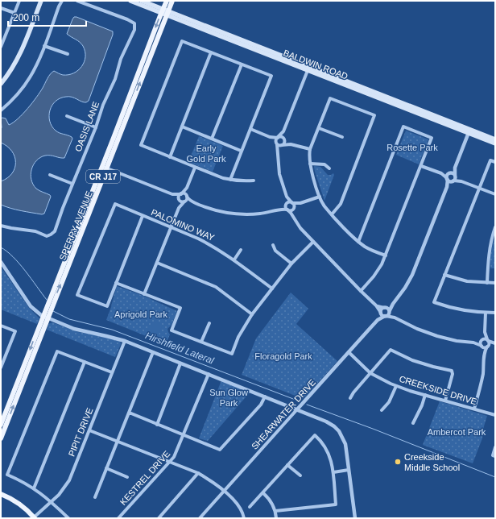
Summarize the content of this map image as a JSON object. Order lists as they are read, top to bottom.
{
  "streets": {
    "main road": ["BALDWIN ROAD", "CR J17", "SPERRY AVENUE"],
    "street": [
      "OASIS LANE",
      "PALOMINO WAY",
      "CREEKSIDE DRIVE",
      "SHEARWATER DRIVE",
      "PIPIT DRIVE",
      "KESTREL DRIVE"
    ]
  },
  "crossings": [
    ["BALDWIN ROAD", "SPERRY AVENUE"],
    ["CREEKSIDE DRIVE", "SHEARWATER DRIVE"]
  ],
  "water": ["Hirshfield Lateral"],
  "parks": [
    "Rosette Park",
    "Early Gold Park",
    "Aprigold Park",
    "Floragold Park",
    "Sun Glow Park",
    "Ambercot Park"
  ],
  "places": ["Creekside Middle School"],
  "scale_bar": "200 m"
}
